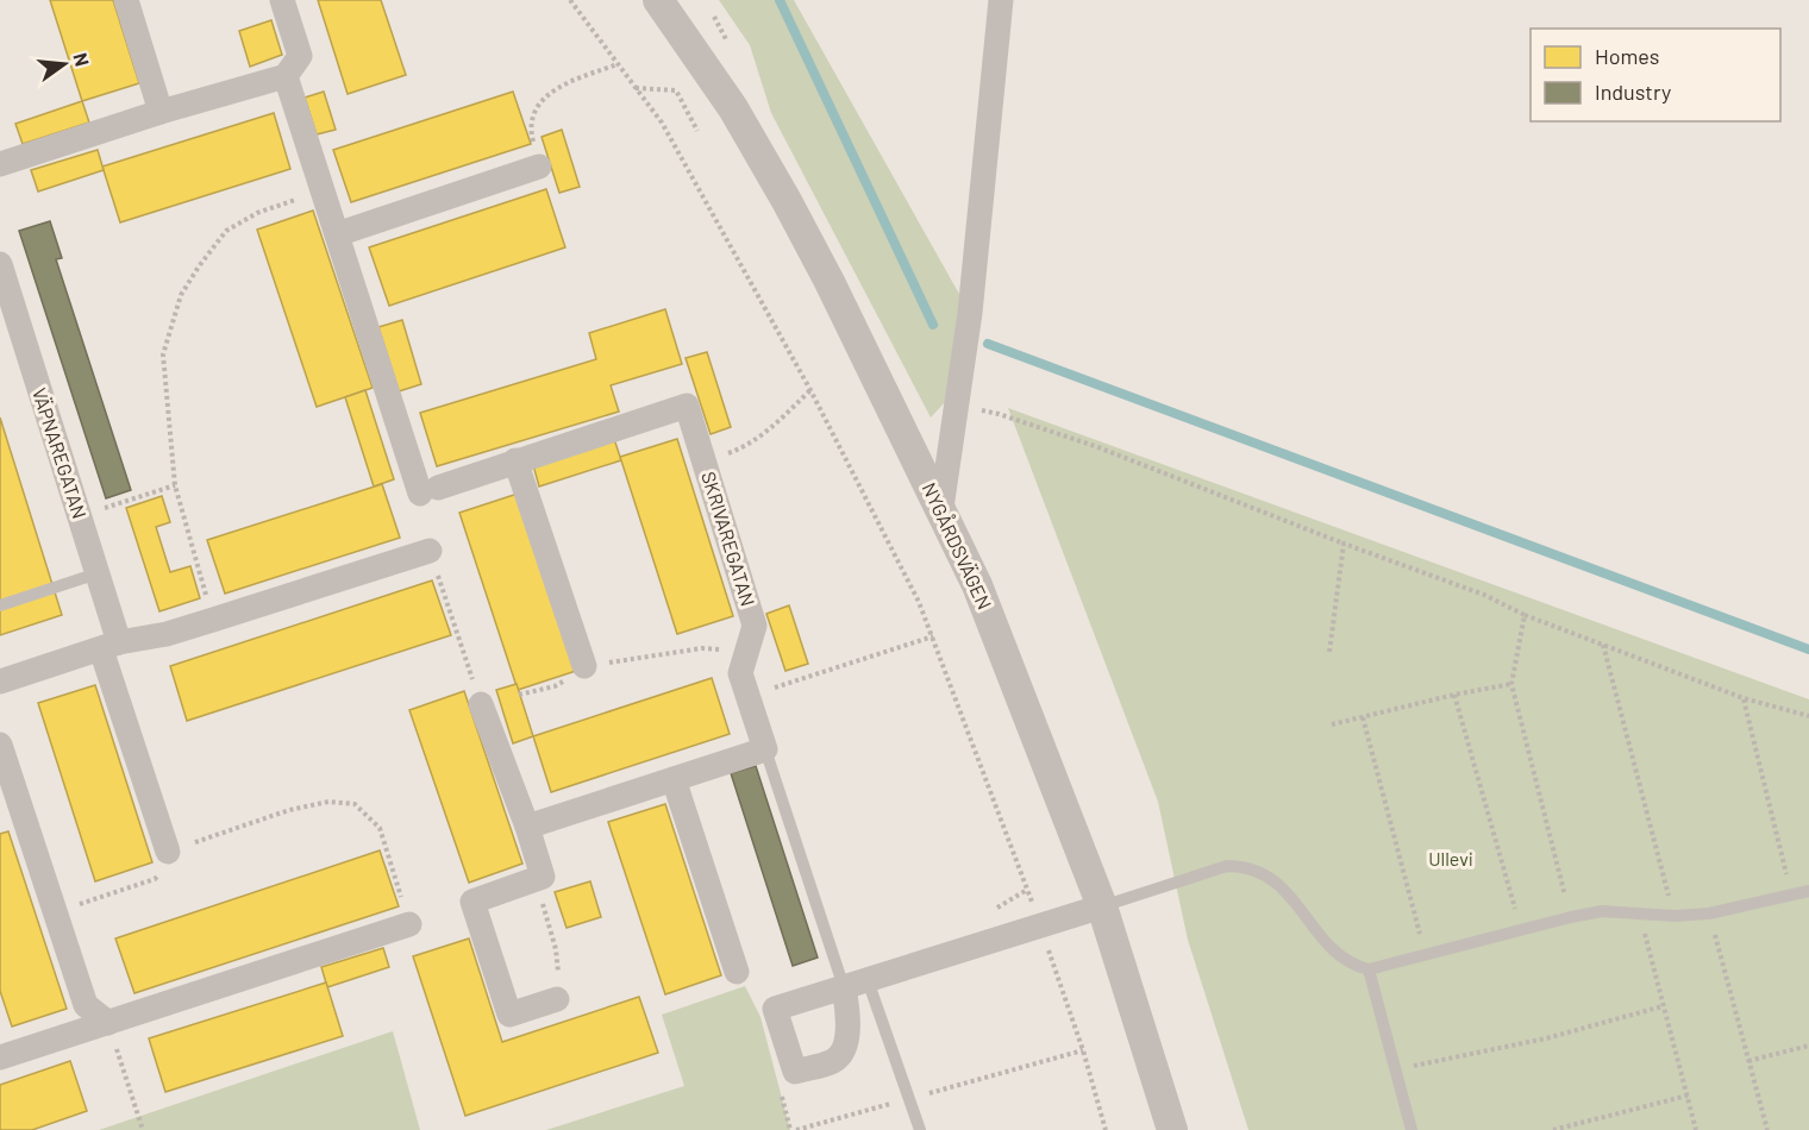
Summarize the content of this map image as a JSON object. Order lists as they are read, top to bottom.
{
  "streets": {
    "street": ["VÄPNAREGATAN", "SKRIVAREGATAN", "NYGÅRDSVÄGEN"]
  },
  "parks": ["Ullevi"],
  "legend": ["Homes", "Industry"],
  "north": "right"
}
